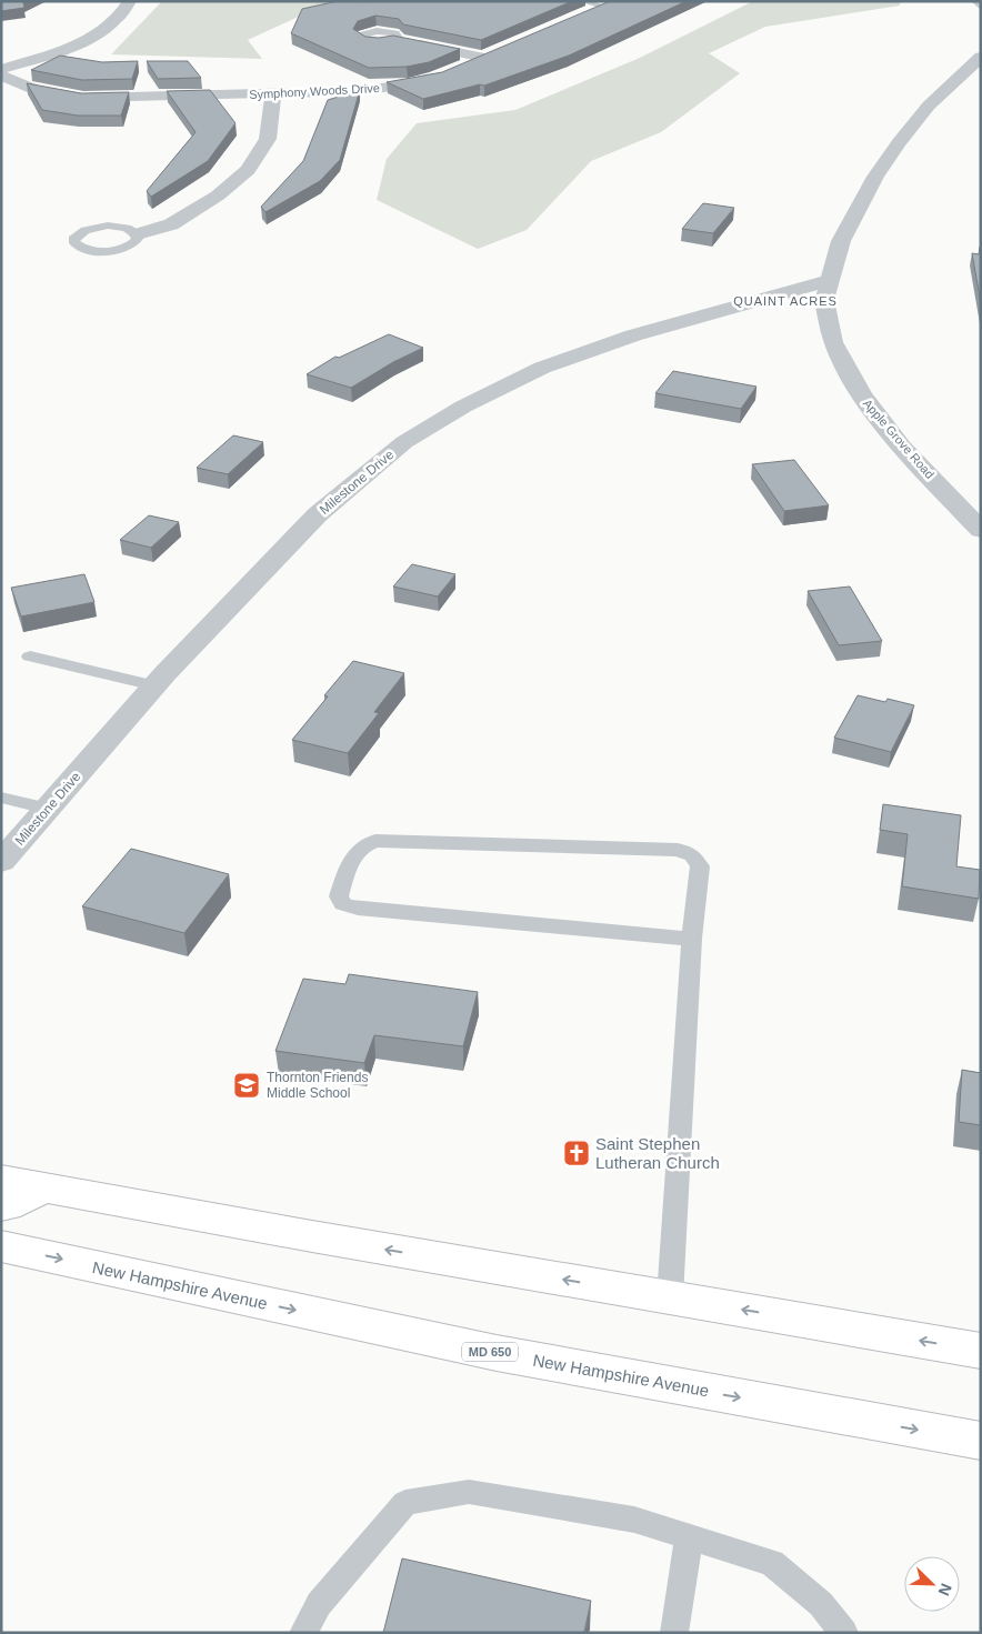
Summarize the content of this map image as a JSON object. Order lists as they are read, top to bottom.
{
  "streets": {
    "main road": ["New Hampshire Avenue", "MD 650"],
    "street": ["Symphony Woods Drive", "Apple Grove Road", "Milestone Drive"]
  },
  "crossings": [
    ["Apple Grove Road", "Milestone Drive"]
  ],
  "districts": ["QUAINT ACRES"],
  "places": {
    "school or university": ["Thornton Friends Middle School"],
    "church": ["Saint Stephen Lutheran Church"]
  },
  "north": "bottom right"
}
